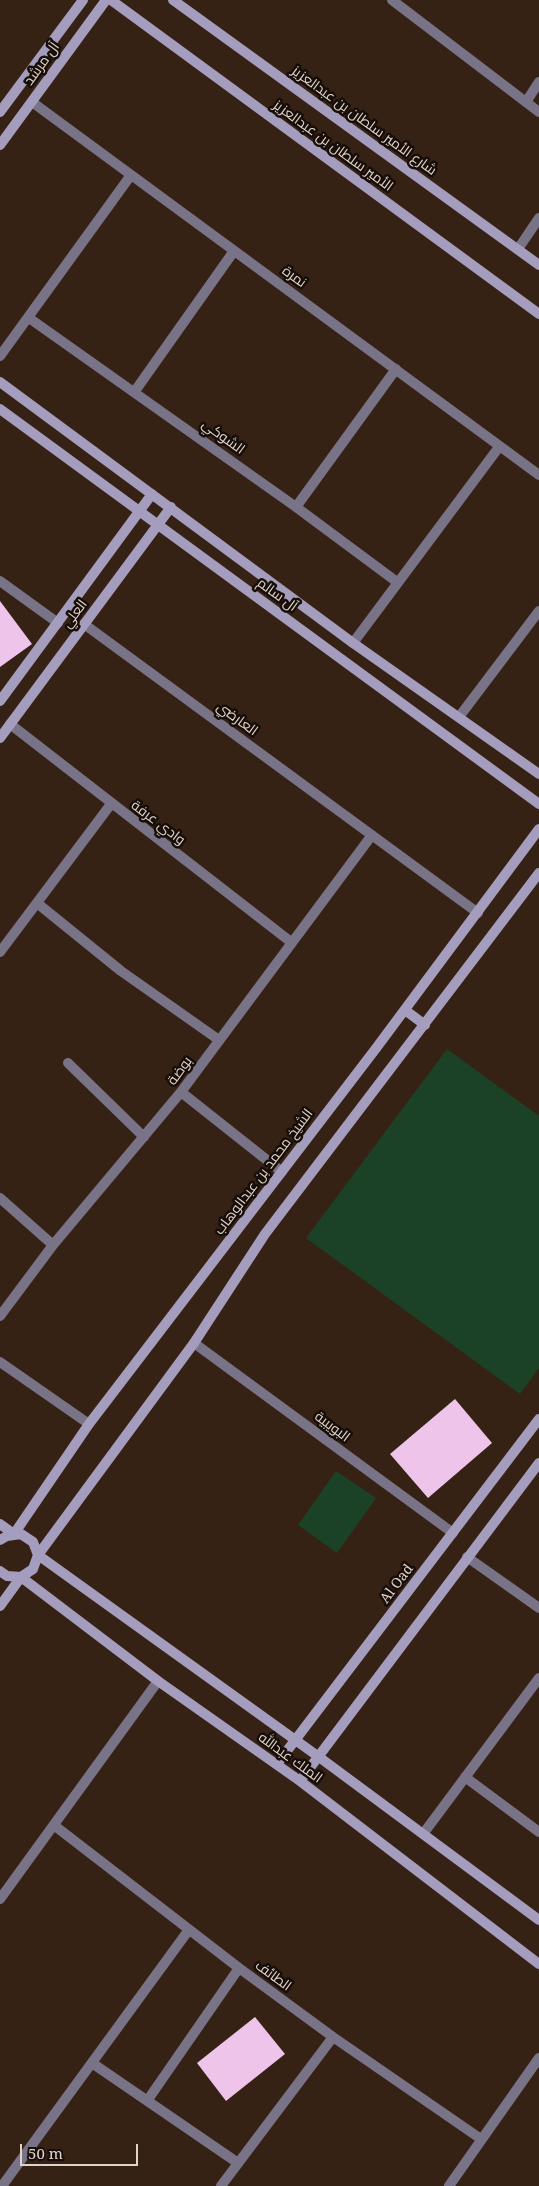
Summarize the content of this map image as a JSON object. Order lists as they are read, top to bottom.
{
  "streets": {
    "street": [
      "آل مرشد",
      "شارع الأمير سلطان بن عبدالعزيز",
      "الأمير سلطان بن عبدالعزيز",
      "نمرة",
      "الشوكي",
      "آل سالم",
      "العلي",
      "العارضي",
      "وادي عرفة",
      "بوضة",
      "الشيخ محمد بن عبدالوهاب",
      "البويبية",
      "Al Oad",
      "الملك عبدالله",
      "الطائف"
    ]
  },
  "crossings": [
    ["آل مرشد", "نمرة"],
    ["آل سالم", "العلي"],
    ["العلي", "العارضي"],
    ["العلي", "وادي عرفة"],
    ["العارضي", "بوضة"],
    ["العارضي", "الشيخ محمد بن عبدالوهاب"],
    ["وادي عرفة", "بوضة"],
    ["الشيخ محمد بن عبدالوهاب", "الملك عبدالله"],
    ["البويبية", "Al Oad"],
    ["Al Oad", "الملك عبدالله"]
  ],
  "scale_bar": "50 m"
}
